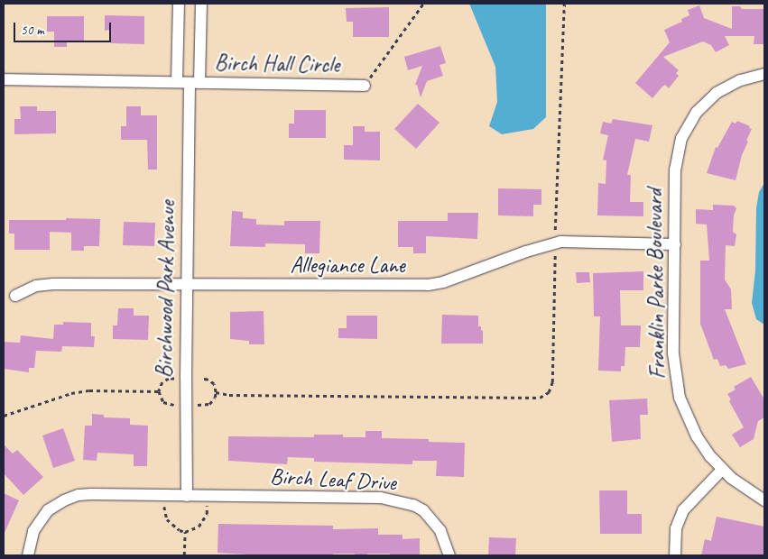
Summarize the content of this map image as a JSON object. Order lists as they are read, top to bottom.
{
  "streets": {
    "street": [
      "Birch Hall Circle",
      "Allegiance Lane",
      "Franklin Parke Boulevard",
      "Birchwood Park Avenue",
      "Birch Leaf Drive"
    ]
  },
  "crossings": [
    ["Birch Hall Circle", "Birchwood Park Avenue"],
    ["Allegiance Lane", "Franklin Parke Boulevard"],
    ["Allegiance Lane", "Birchwood Park Avenue"],
    ["Birchwood Park Avenue", "Birch Leaf Drive"]
  ],
  "scale_bar": "50 m"
}
